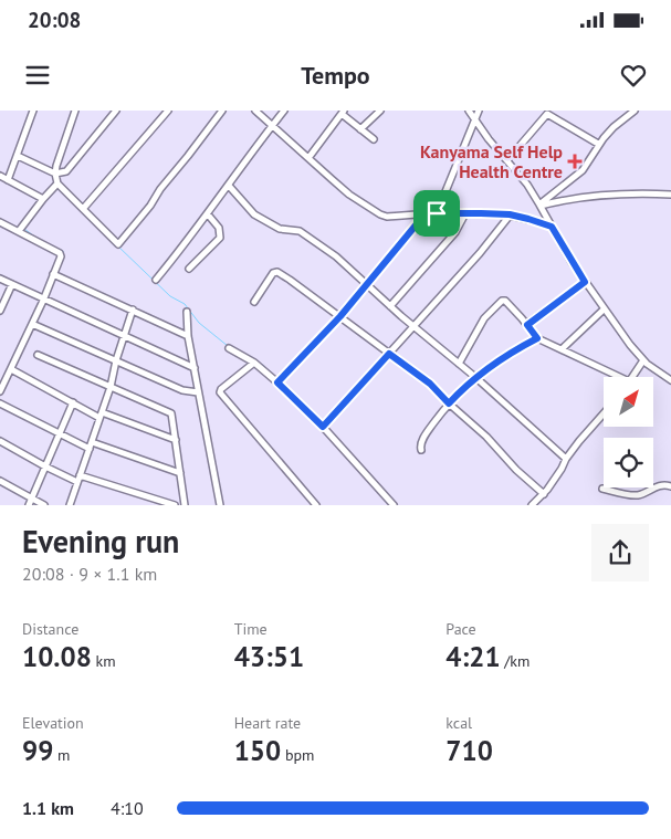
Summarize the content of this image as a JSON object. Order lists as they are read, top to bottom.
{
  "places": {
    "health": ["Kanyama Self Help Health Centre"]
  },
  "north": "top right",
  "page": {
    "status": "20:08",
    "header": "Tempo",
    "heading": ["Evening run", "20:08 · 9 × 1.1 km"],
    "stats": [
      ["Distance", "10.08 km"],
      ["Time", "43:51"],
      ["Pace", "4:21 /km"],
      ["Elevation", "99 m"],
      ["Heart rate", "150 bpm"],
      ["kcal", "710"]
    ],
    "list": [
      {
        "name": "1.1 km",
        "note": "4:10"
      }
    ]
  }
}
